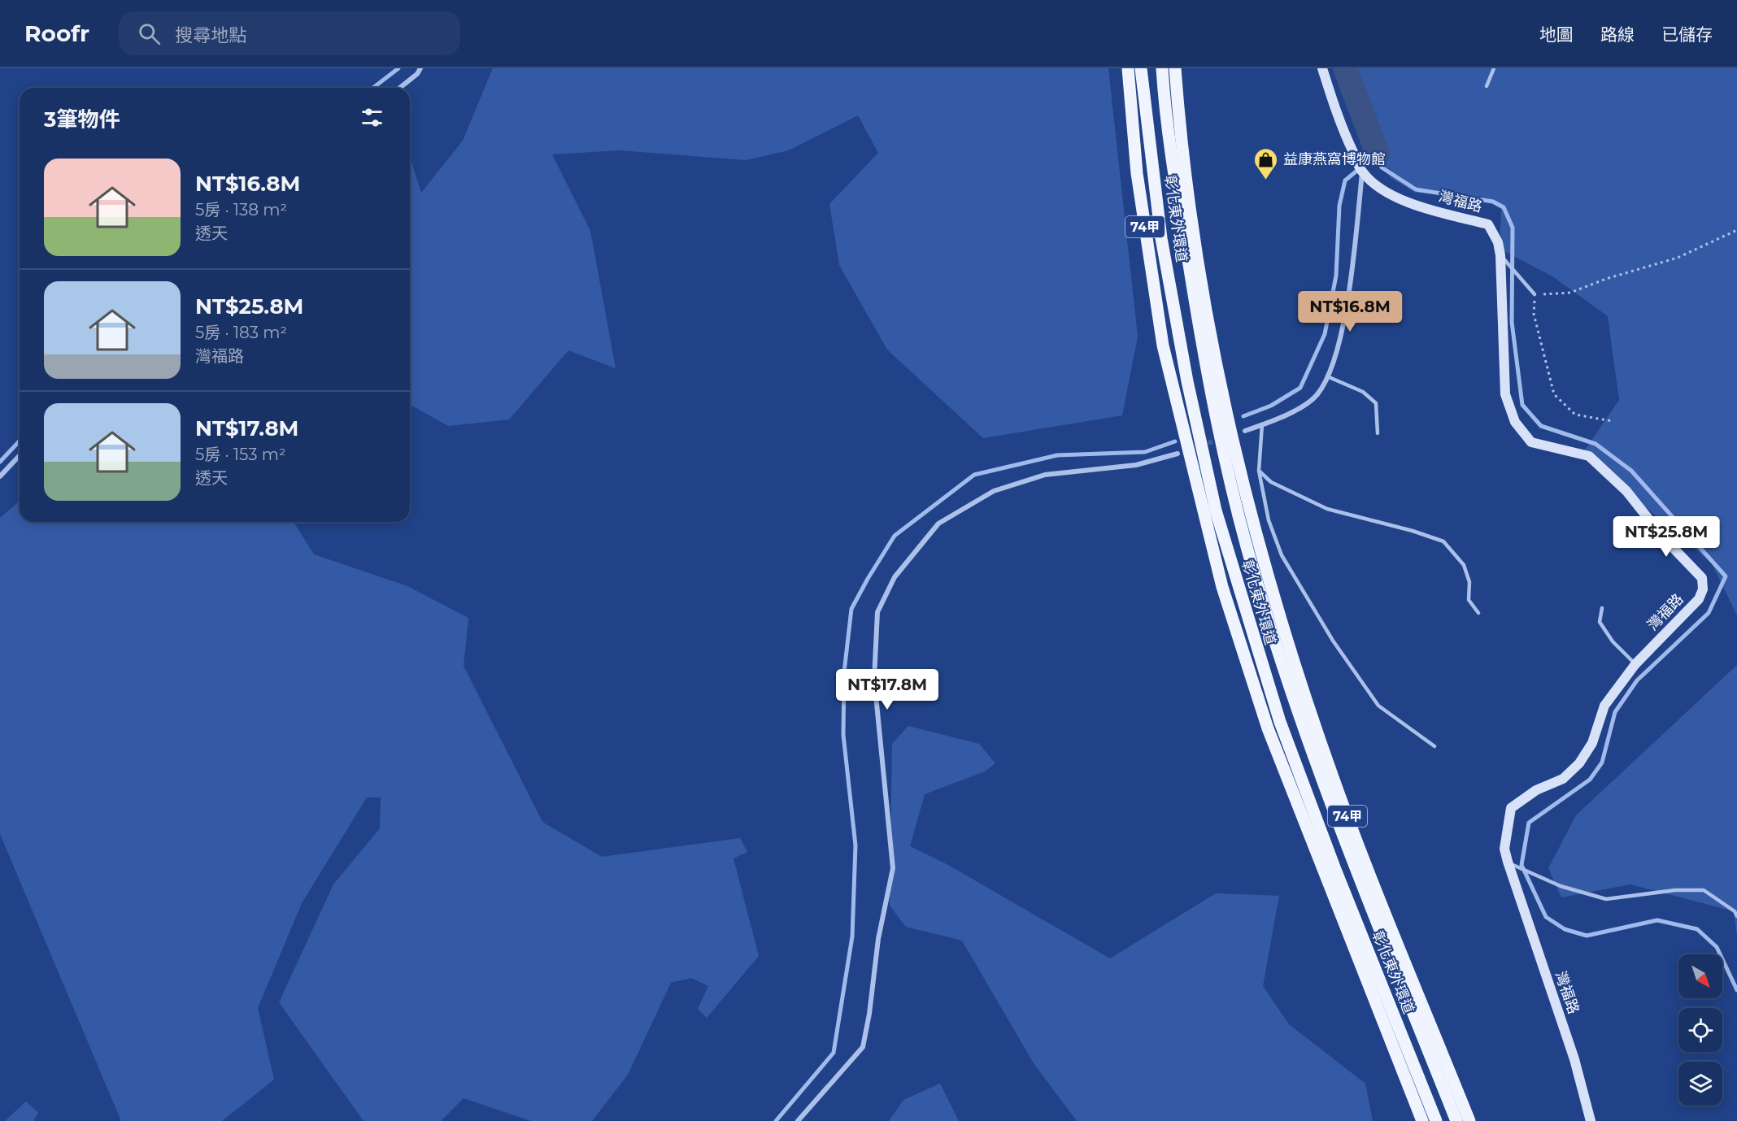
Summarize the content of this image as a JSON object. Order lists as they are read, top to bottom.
{
  "streets": {
    "main road": ["彰化東外環道", "74甲"],
    "street": ["灣福路"]
  },
  "places": {
    "shop": ["益康燕窩博物館"]
  },
  "north": "bottom right",
  "page": {
    "header": "Roofr",
    "search": "搜尋地點",
    "nav": ["地圖", "路線", "已儲存"],
    "heading": "3筆物件",
    "list": [
      {
        "name": "NT$16.8M",
        "note": "5房 · 138 m² · 透天"
      },
      {
        "name": "NT$25.8M",
        "note": "5房 · 183 m² · 灣福路"
      },
      {
        "name": "NT$17.8M",
        "note": "5房 · 153 m² · 透天"
      }
    ],
    "price": ["NT$16.8M", "NT$25.8M", "NT$17.8M"]
  }
}
